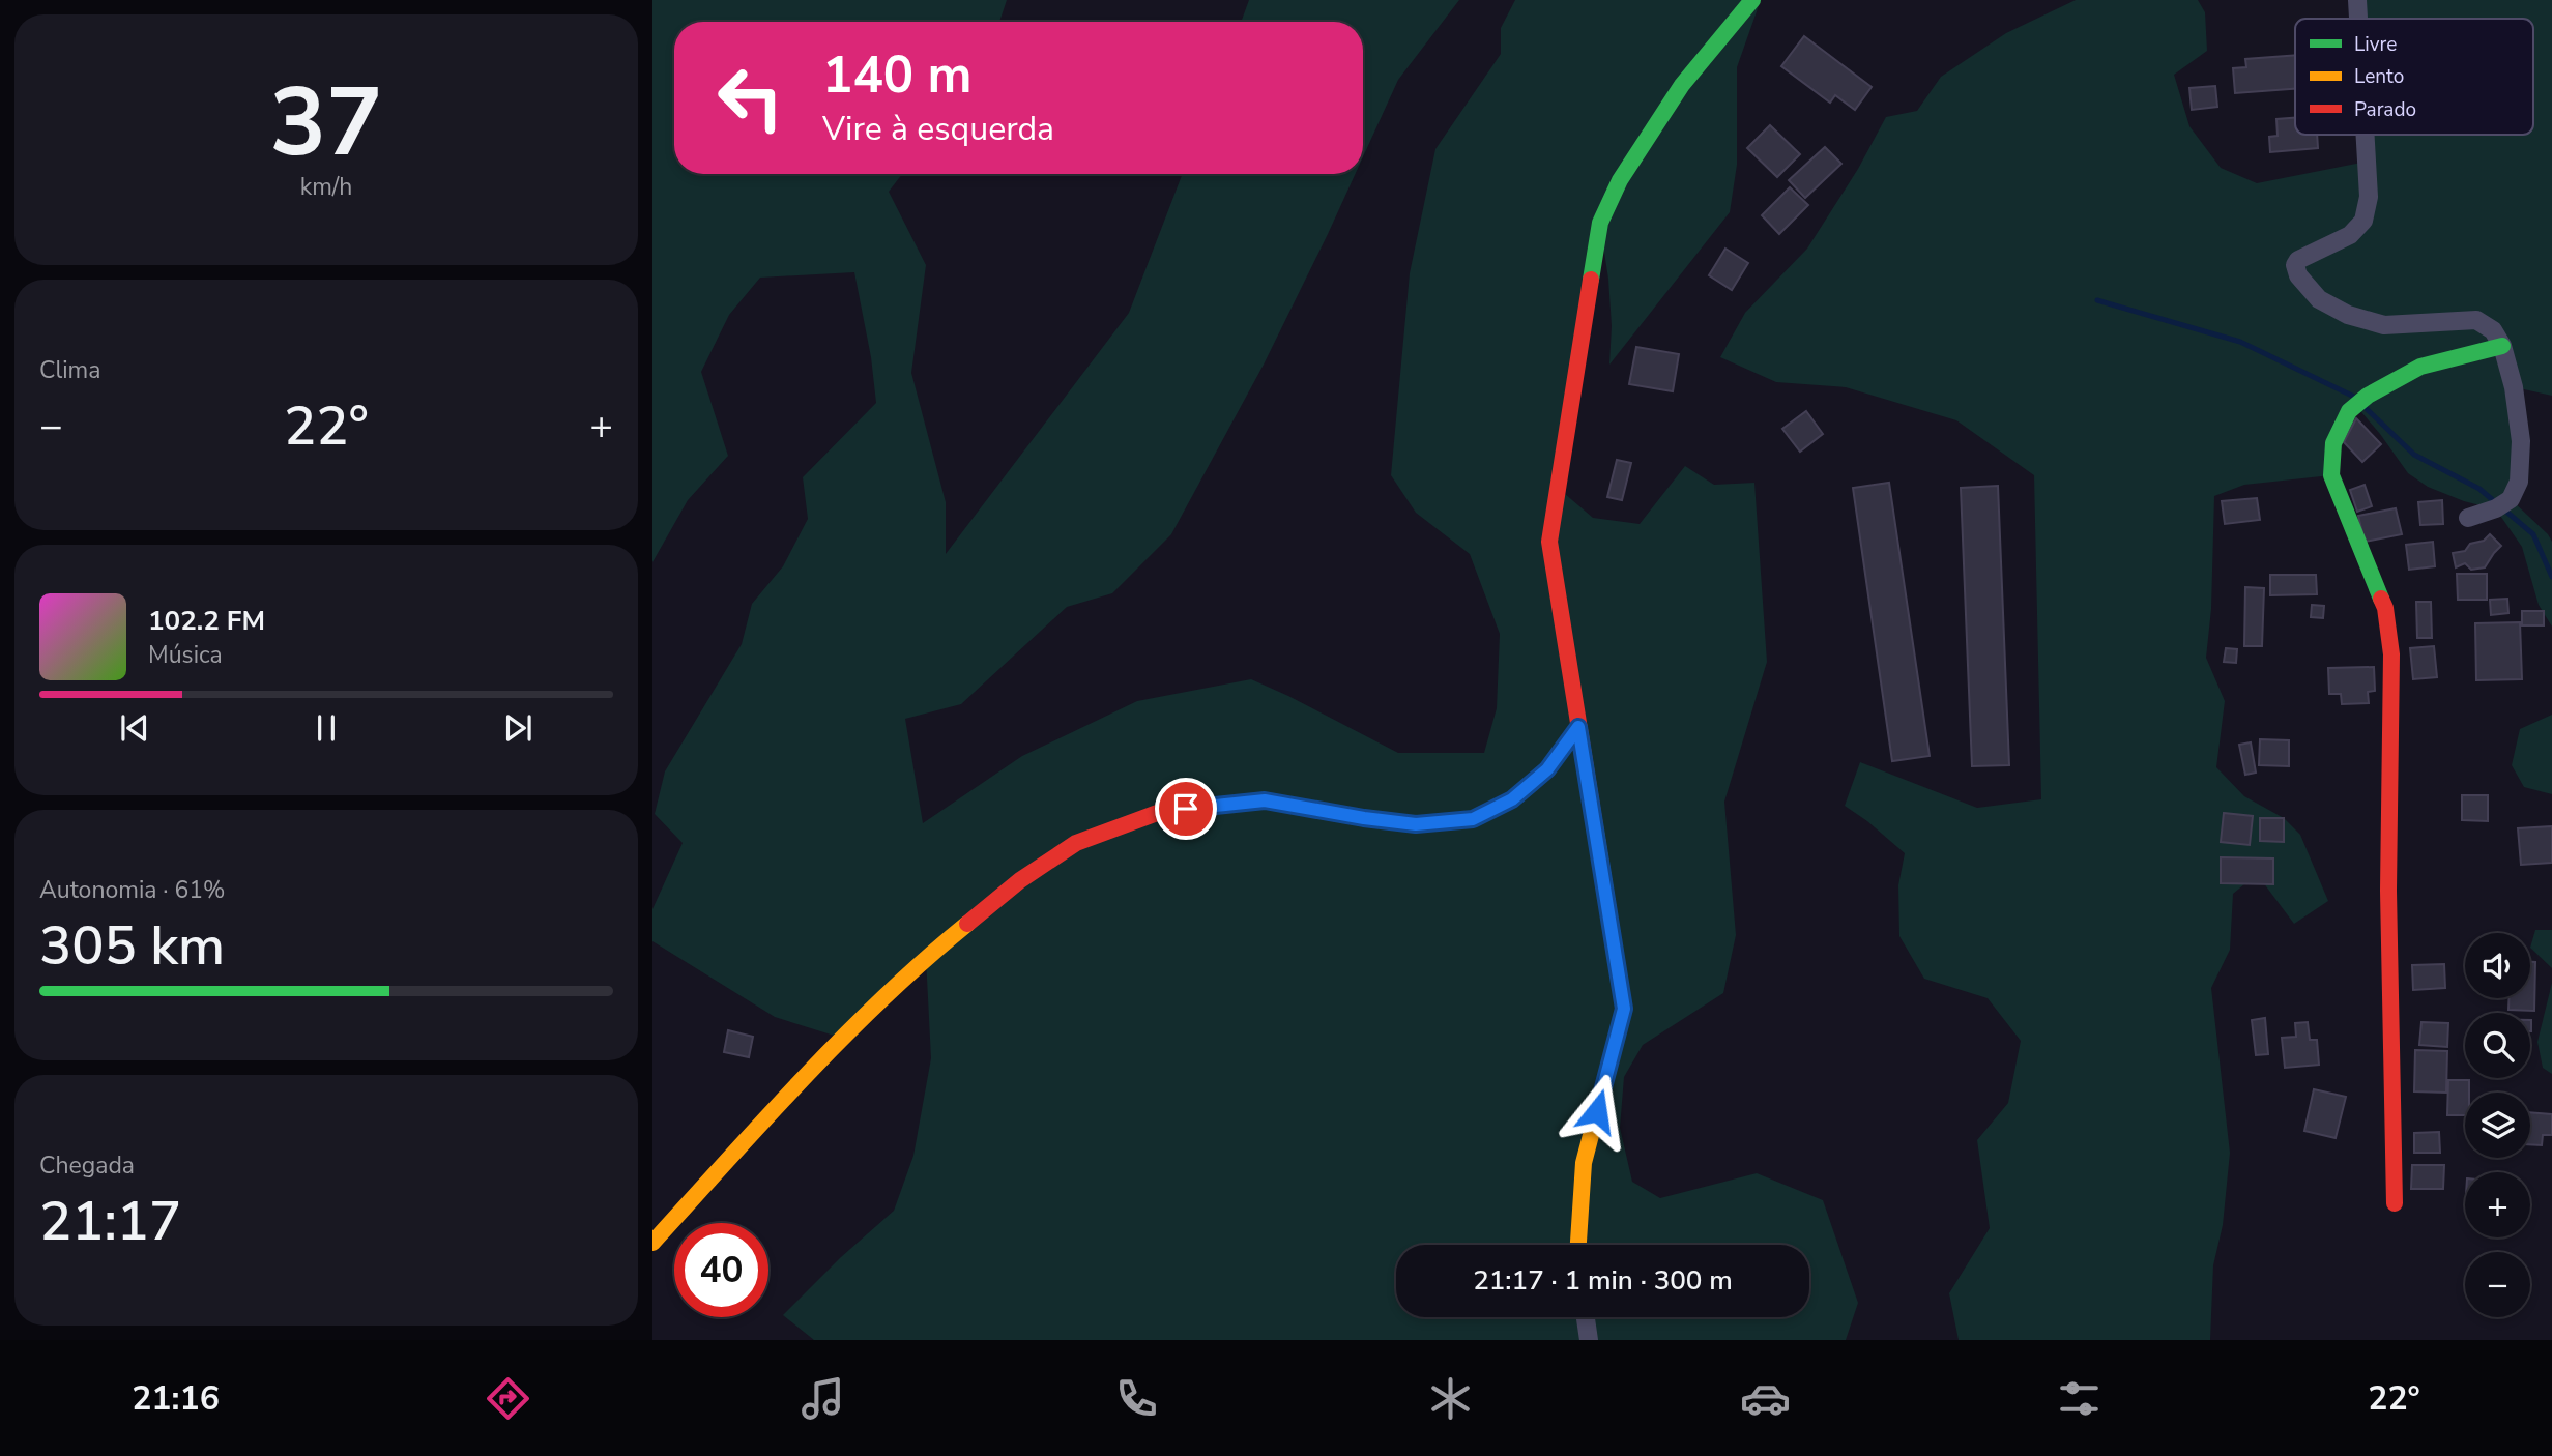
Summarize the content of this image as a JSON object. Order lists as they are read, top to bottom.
{
  "legend": ["Livre", "Lento", "Parado"],
  "page": {
    "tile": [
      ["37", "km/h"],
      "Clima",
      ["Autonomia · 61%", "305 km"],
      ["Chegada", "21:17"]
    ],
    "turn": ["140 m", "Vire à esquerda"],
    "heat": ["−", "22°", "+"],
    "song": ["102.2 FM", "Música"],
    "map_buttons": ["+", "−"],
    "limit": "40",
    "trip": "21:17 · 1 min · 300 m",
    "tabs": ["21:16", "22°"]
  }
}
